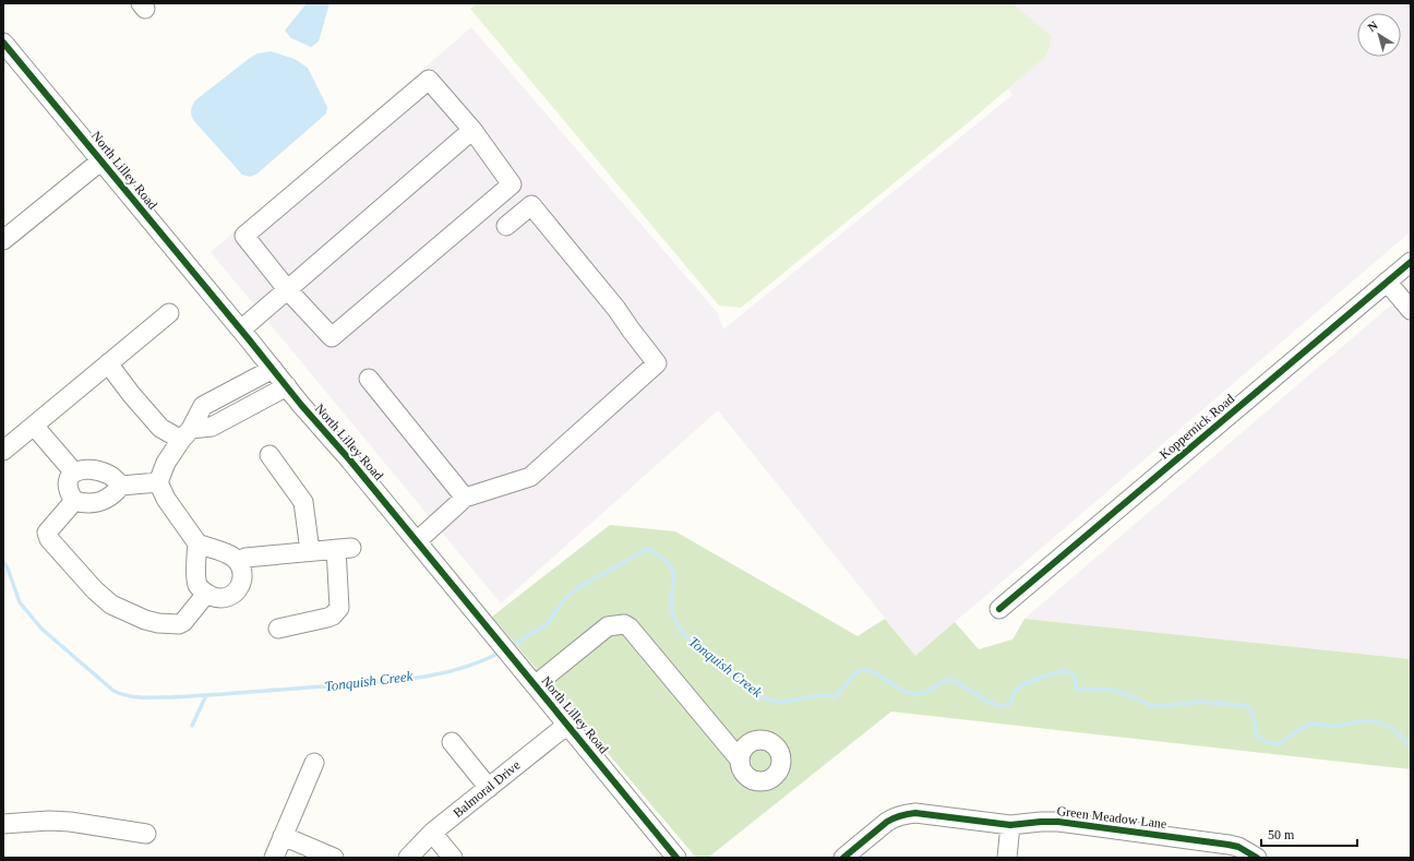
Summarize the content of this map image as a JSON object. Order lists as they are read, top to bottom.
{
  "streets": {
    "street": [
      "North Lilley Road",
      "Koppernick Road",
      "Balmoral Drive",
      "Green Meadow Lane"
    ]
  },
  "crossings": [
    ["North Lilley Road", "Balmoral Drive"]
  ],
  "water": ["Tonquish Creek"],
  "scale_bar": "50 m",
  "north": "top left"
}
